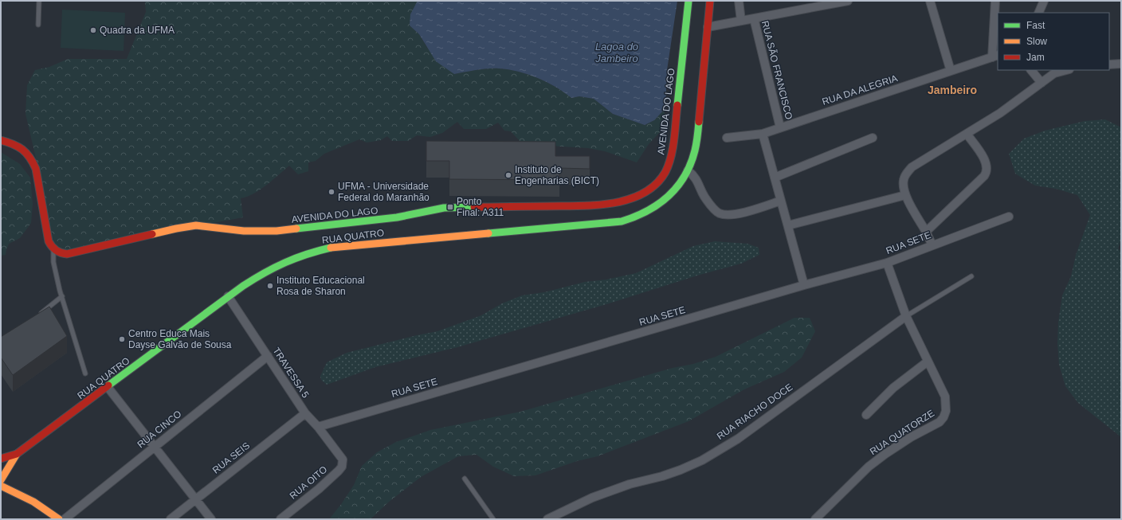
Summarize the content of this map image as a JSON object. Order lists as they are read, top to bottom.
{
  "streets": {
    "main road": ["AVENIDA DO LAGO", "RUA QUATRO"],
    "street": [
      "RUA SÃO FRANCISCO",
      "RUA DA ALEGRIA",
      "RUA SETE",
      "TRAVESSA 5",
      "RUA RIACHO DOCE",
      "RUA CINCO",
      "RUA QUATORZE",
      "RUA SEIS",
      "RUA OITO"
    ]
  },
  "crossings": [
    ["RUA SÃO FRANCISCO", "RUA DA ALEGRIA"],
    ["RUA QUATRO", "TRAVESSA 5"],
    ["RUA SETE", "TRAVESSA 5"],
    ["TRAVESSA 5", "RUA CINCO"],
    ["TRAVESSA 5", "RUA SEIS"],
    ["TRAVESSA 5", "RUA OITO"]
  ],
  "districts": ["Jambeiro"],
  "water": ["Lagoa do Jambeiro"],
  "places": {
    "other": [
      "Quadra da UFMA",
      "Instituto de Engenharias (BICT)",
      "UFMA - Universidade Federal do Maranhão",
      "Instituto Educacional Rosa de Sharon",
      "Centro Educa Mais Dayse Galvão de Sousa"
    ],
    "transit": ["Ponto Final: A311"]
  },
  "legend": ["Fast", "Slow", "Jam"]
}
